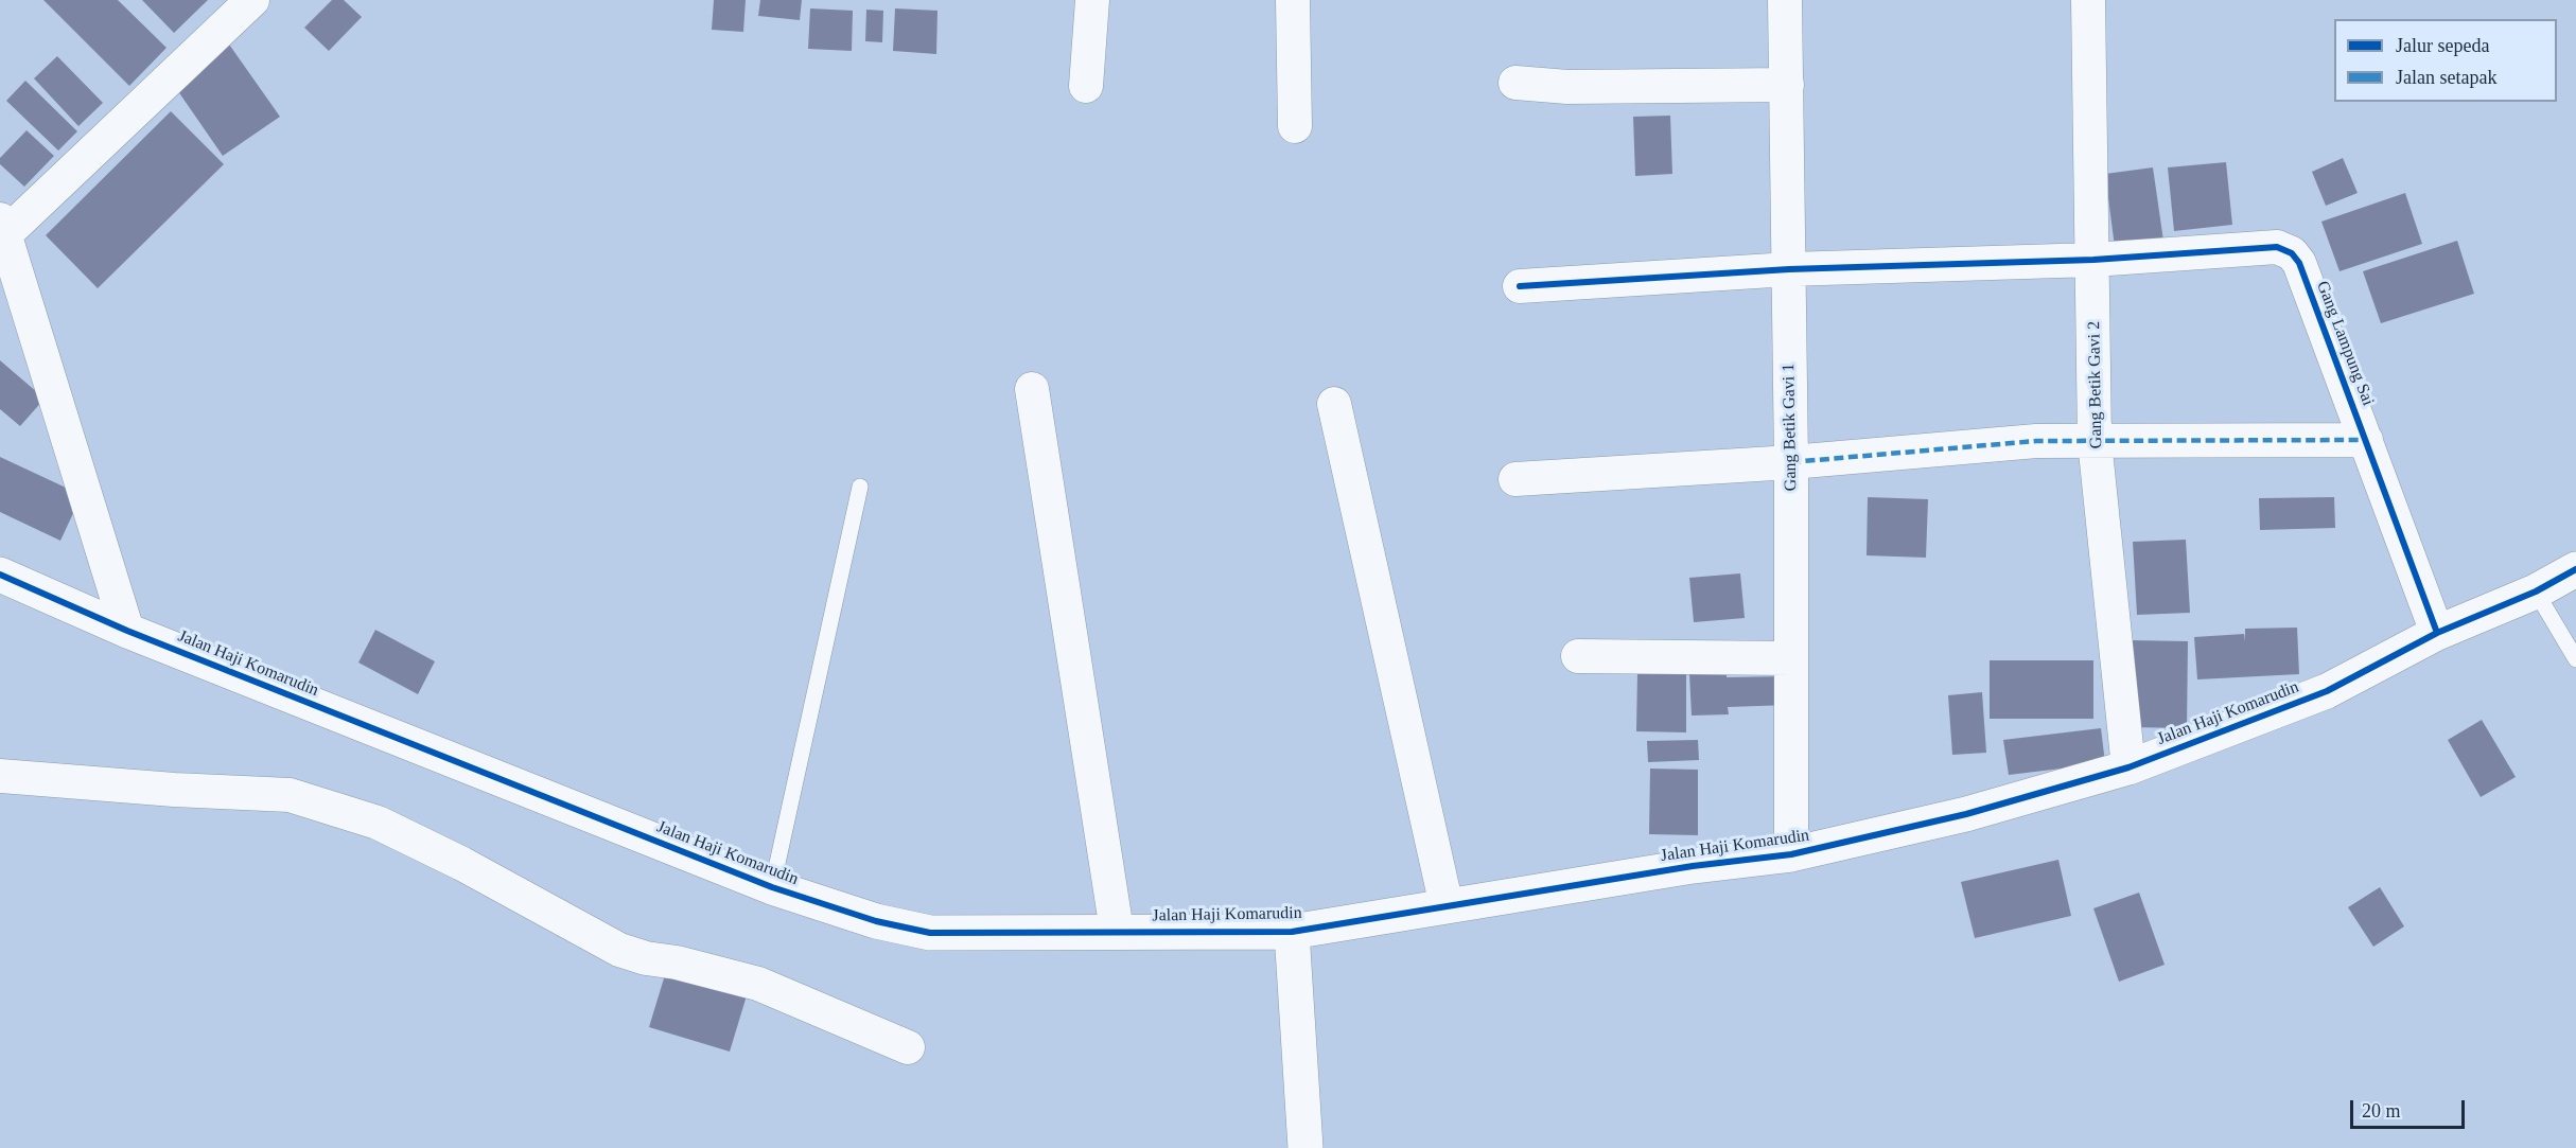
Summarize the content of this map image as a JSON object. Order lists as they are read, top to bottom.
{
  "streets": {
    "street": [
      "Gang Lampung Sai",
      "Gang Betik Gavi 2",
      "Gang Betik Gavi 1",
      "Jalan Haji Komarudin"
    ]
  },
  "crossings": [
    ["Gang Lampung Sai", "Gang Betik Gavi 2"],
    ["Gang Lampung Sai", "Gang Betik Gavi 1"],
    ["Gang Lampung Sai", "Jalan Haji Komarudin"],
    ["Gang Betik Gavi 2", "Jalan Haji Komarudin"],
    ["Gang Betik Gavi 1", "Jalan Haji Komarudin"]
  ],
  "legend": ["Jalur sepeda", "Jalan setapak"],
  "scale_bar": "20 m"
}
